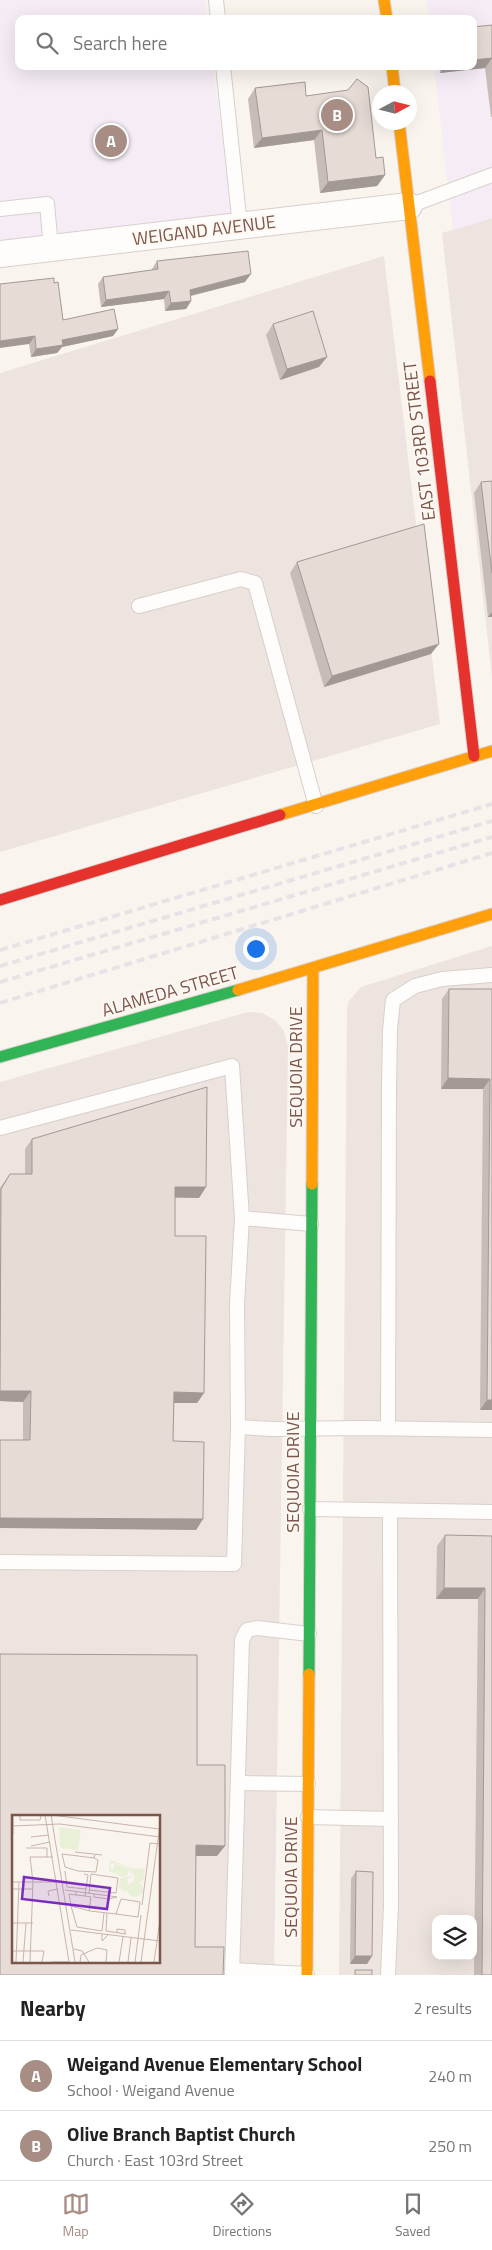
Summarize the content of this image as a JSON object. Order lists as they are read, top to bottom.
{
  "streets": {
    "street": [
      "WEIGAND AVENUE",
      "EAST 103RD STREET",
      "ALAMEDA STREET",
      "SEQUOIA DRIVE"
    ]
  },
  "crossings": [
    ["WEIGAND AVENUE", "EAST 103RD STREET"],
    ["ALAMEDA STREET", "SEQUOIA DRIVE"]
  ],
  "north": "right",
  "page": {
    "search": "Search here",
    "pins": ["B", "A"],
    "heading": ["Nearby", "2 results"],
    "list": [
      {
        "mark": "A",
        "name": "Weigand Avenue Elementary School",
        "note": "School · Weigand Avenue",
        "value": "240 m"
      },
      {
        "mark": "B",
        "name": "Olive Branch Baptist Church",
        "note": "Church · East 103rd Street",
        "value": "250 m"
      }
    ],
    "nav": ["Map", "Directions", "Saved"]
  }
}
